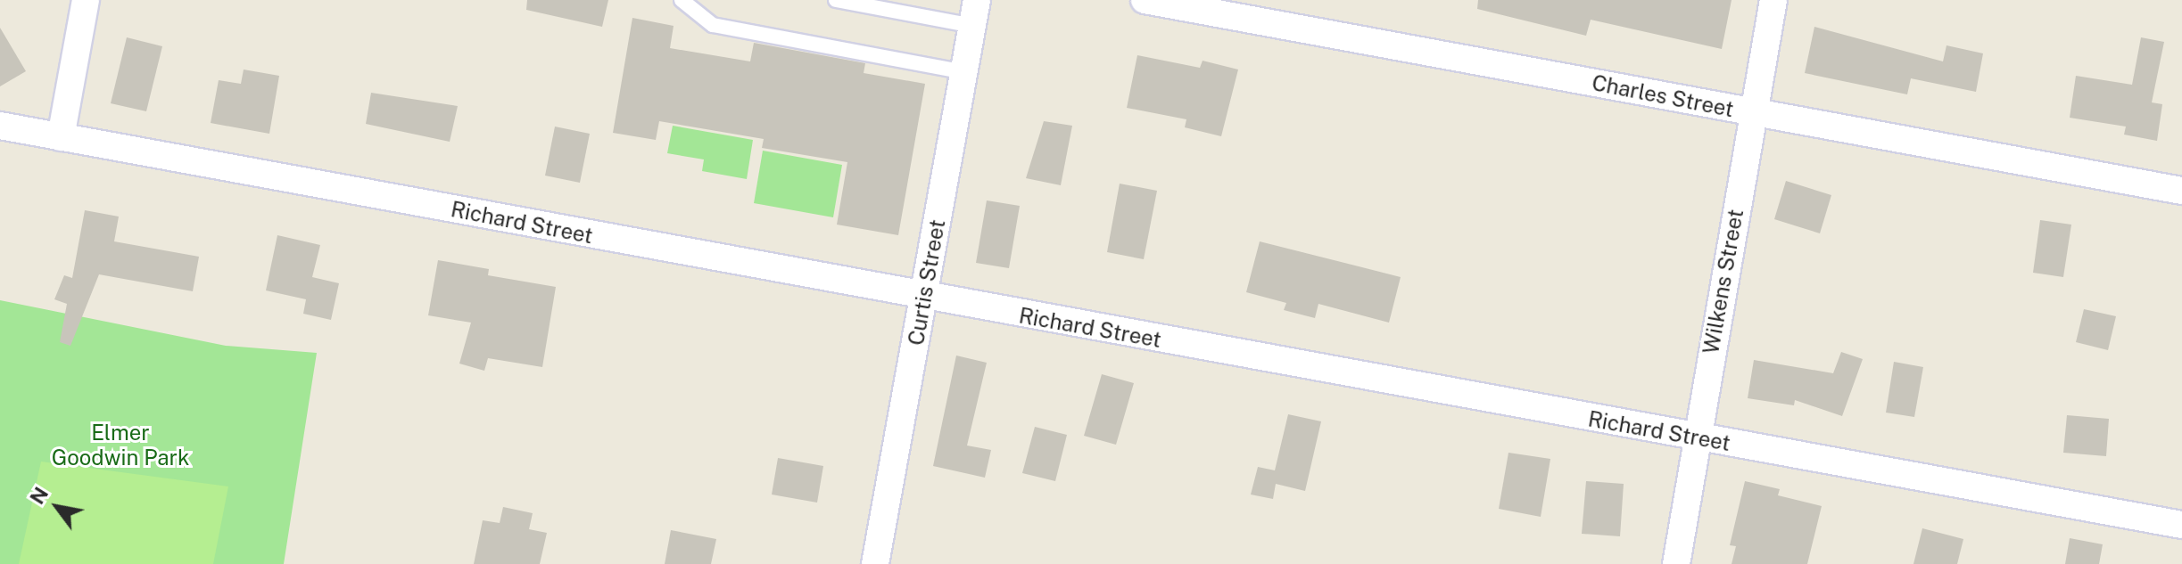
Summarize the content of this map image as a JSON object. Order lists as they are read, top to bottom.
{
  "streets": {
    "street": [
      "Charles Street",
      "Richard Street",
      "Wilkens Street",
      "Curtis Street"
    ]
  },
  "crossings": [
    ["Charles Street", "Wilkens Street"],
    ["Richard Street", "Wilkens Street"],
    ["Richard Street", "Curtis Street"]
  ],
  "parks": ["Elmer Goodwin Park"],
  "north": "top left"
}
